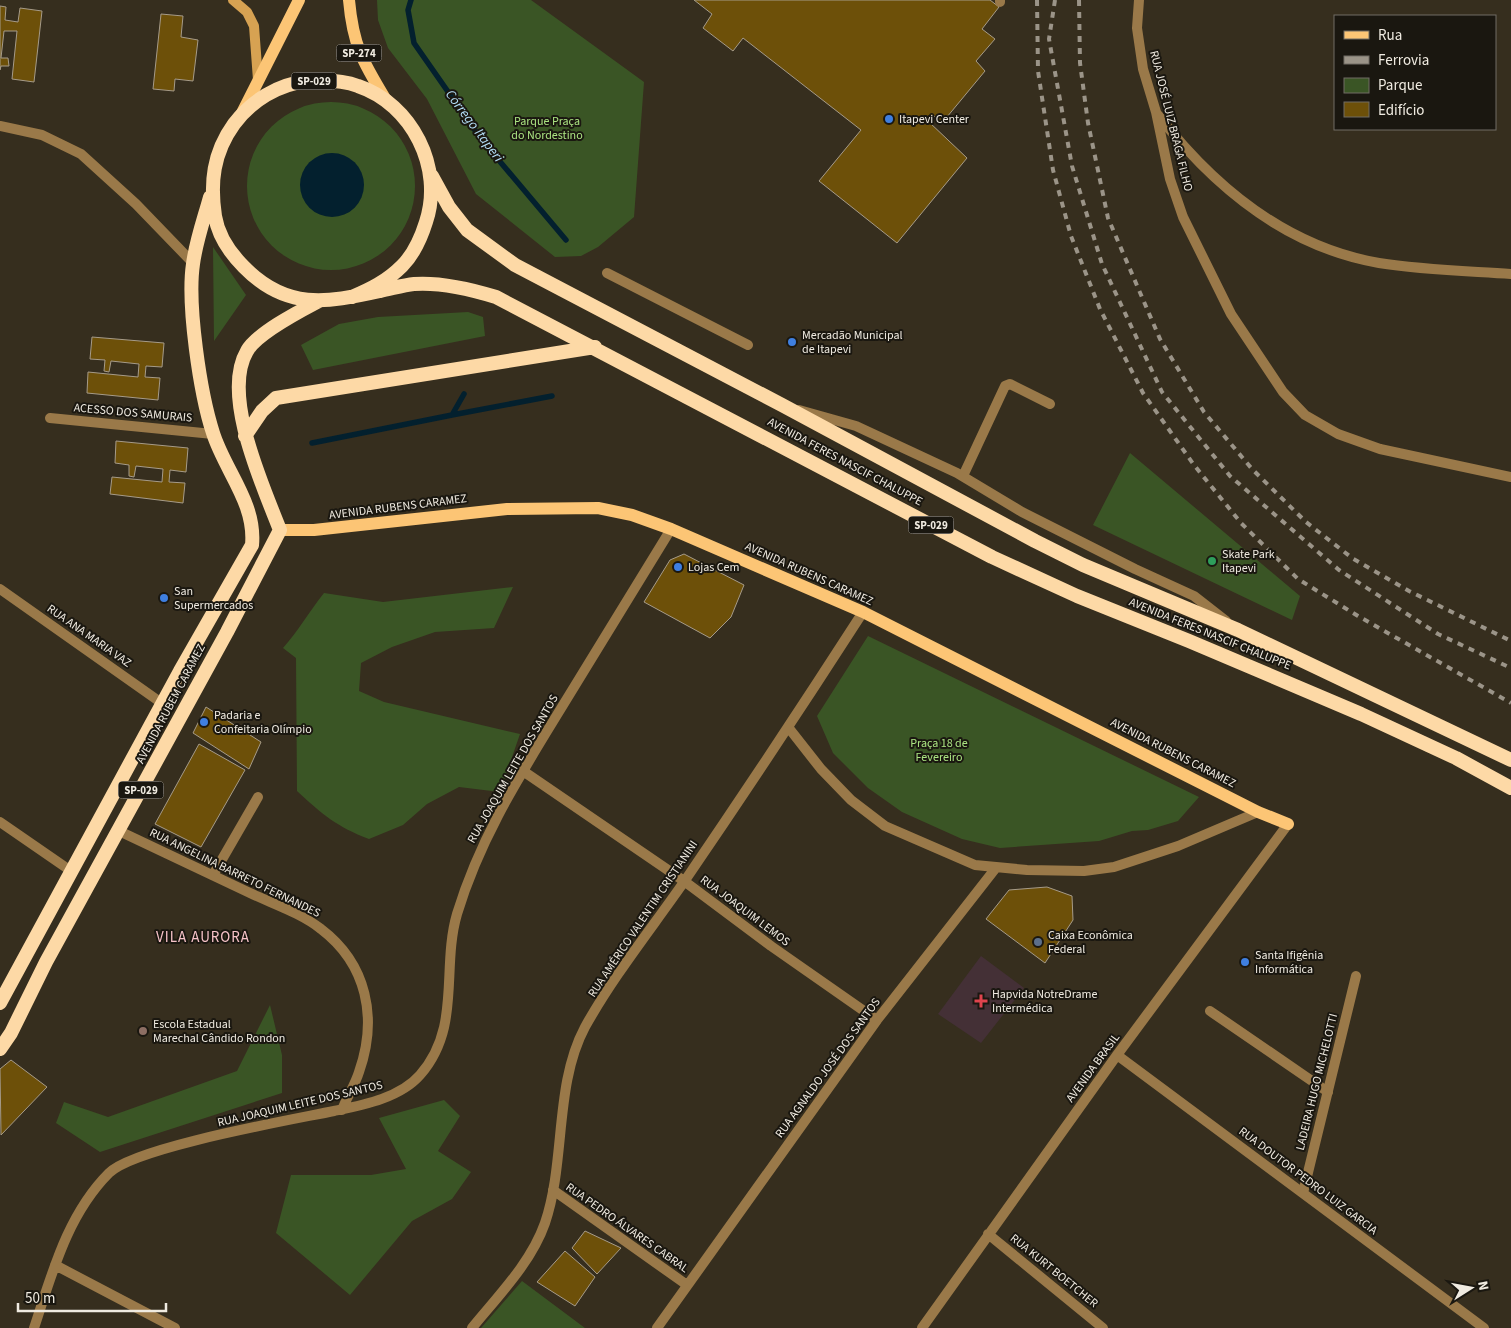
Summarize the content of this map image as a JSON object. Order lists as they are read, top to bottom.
{
  "streets": {
    "highway": ["SP-029", "AVENIDA FERES NASCIF CHALUPPE", "AVENIDA RUBEM CARAMEZ"],
    "main road": ["SP-274", "AVENIDA RUBENS CARAMEZ"],
    "street": [
      "RUA JOSÉ LUIZ BRAGA FILHO",
      "ACESSO DOS SAMURAIS",
      "RUA ANA MARIA VAZ",
      "RUA JOAQUIM LEITE DOS SANTOS",
      "RUA ANGELINA BARRETO FERNANDES",
      "RUA JOAQUIM LEMOS",
      "RUA AMÉRICO VALENTIM CRISTIANINI",
      "RUA AGNALDO JOSÉ DOS SANTOS",
      "AVENIDA BRASIL",
      "LADEIRA HUGO MICHELOTTI",
      "RUA DOUTOR PEDRO LUIZ GARCIA",
      "RUA PEDRO ÁLVARES CABRAL",
      "RUA KURT BOETCHER"
    ]
  },
  "crossings": [
    ["SP-274", "SP-029"],
    ["SP-029", "ACESSO DOS SAMURAIS"],
    ["SP-029", "AVENIDA FERES NASCIF CHALUPPE"],
    ["SP-029", "AVENIDA RUBENS CARAMEZ"],
    ["SP-029", "AVENIDA RUBEM CARAMEZ"],
    ["ACESSO DOS SAMURAIS", "AVENIDA RUBEM CARAMEZ"],
    ["AVENIDA RUBENS CARAMEZ", "AVENIDA RUBEM CARAMEZ"],
    ["AVENIDA RUBENS CARAMEZ", "RUA JOAQUIM LEITE DOS SANTOS"],
    ["AVENIDA RUBENS CARAMEZ", "AVENIDA BRASIL"],
    ["RUA ANA MARIA VAZ", "AVENIDA RUBEM CARAMEZ"],
    ["AVENIDA RUBEM CARAMEZ", "RUA ANGELINA BARRETO FERNANDES"],
    ["RUA JOAQUIM LEITE DOS SANTOS", "RUA ANGELINA BARRETO FERNANDES"],
    ["RUA JOAQUIM LEITE DOS SANTOS", "RUA JOAQUIM LEMOS"],
    ["RUA JOAQUIM LEMOS", "RUA AMÉRICO VALENTIM CRISTIANINI"],
    ["RUA JOAQUIM LEMOS", "RUA AGNALDO JOSÉ DOS SANTOS"],
    ["RUA AMÉRICO VALENTIM CRISTIANINI", "RUA PEDRO ÁLVARES CABRAL"],
    ["RUA AGNALDO JOSÉ DOS SANTOS", "RUA PEDRO ÁLVARES CABRAL"],
    ["AVENIDA BRASIL", "RUA DOUTOR PEDRO LUIZ GARCIA"],
    ["AVENIDA BRASIL", "RUA KURT BOETCHER"],
    ["LADEIRA HUGO MICHELOTTI", "RUA DOUTOR PEDRO LUIZ GARCIA"]
  ],
  "districts": ["VILA AURORA"],
  "water": ["Córrego Itaperi"],
  "parks": ["Parque Praça do Nordestino", "Praça 18 de Fevereiro"],
  "places": {
    "other": [
      "Itapevi Center",
      "Mercadão Municipal de Itapevi",
      "Skate Park Itapevi",
      "Lojas Cem",
      "San Supermercados",
      "Padaria e Confeitaria Olímpio",
      "Caixa Econômica Federal",
      "Santa Ifigênia Informática",
      "Escola Estadual Marechal Cândido Rondon"
    ],
    "health": ["Hapvida NotreDrame Intermédica"]
  },
  "legend": [
    "Rua",
    "Ferrovia",
    "Parque",
    "Edifício"
  ],
  "scale_bar": "50 m",
  "north": "right"
}
